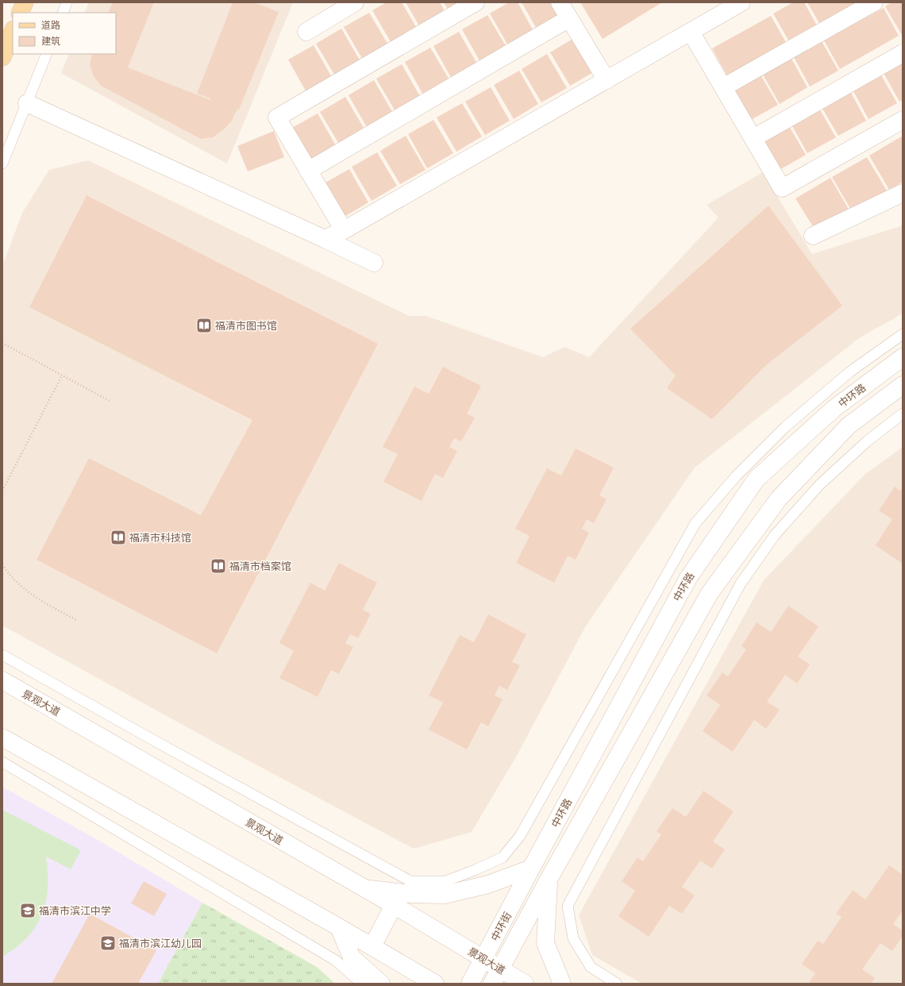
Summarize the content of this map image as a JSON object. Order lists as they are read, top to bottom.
{
  "streets": {
    "street": ["中环路", "景观大道", "中环街"]
  },
  "crossings": [
    ["中环路", "中环街"],
    ["景观大道", "中环街"]
  ],
  "places": {
    "library": ["福清市图书馆", "福清市科技馆", "福清市档案馆"],
    "school or university": ["福清市滨江中学", "福清市滨江幼儿园"]
  },
  "legend": ["道路", "建筑"]
}
